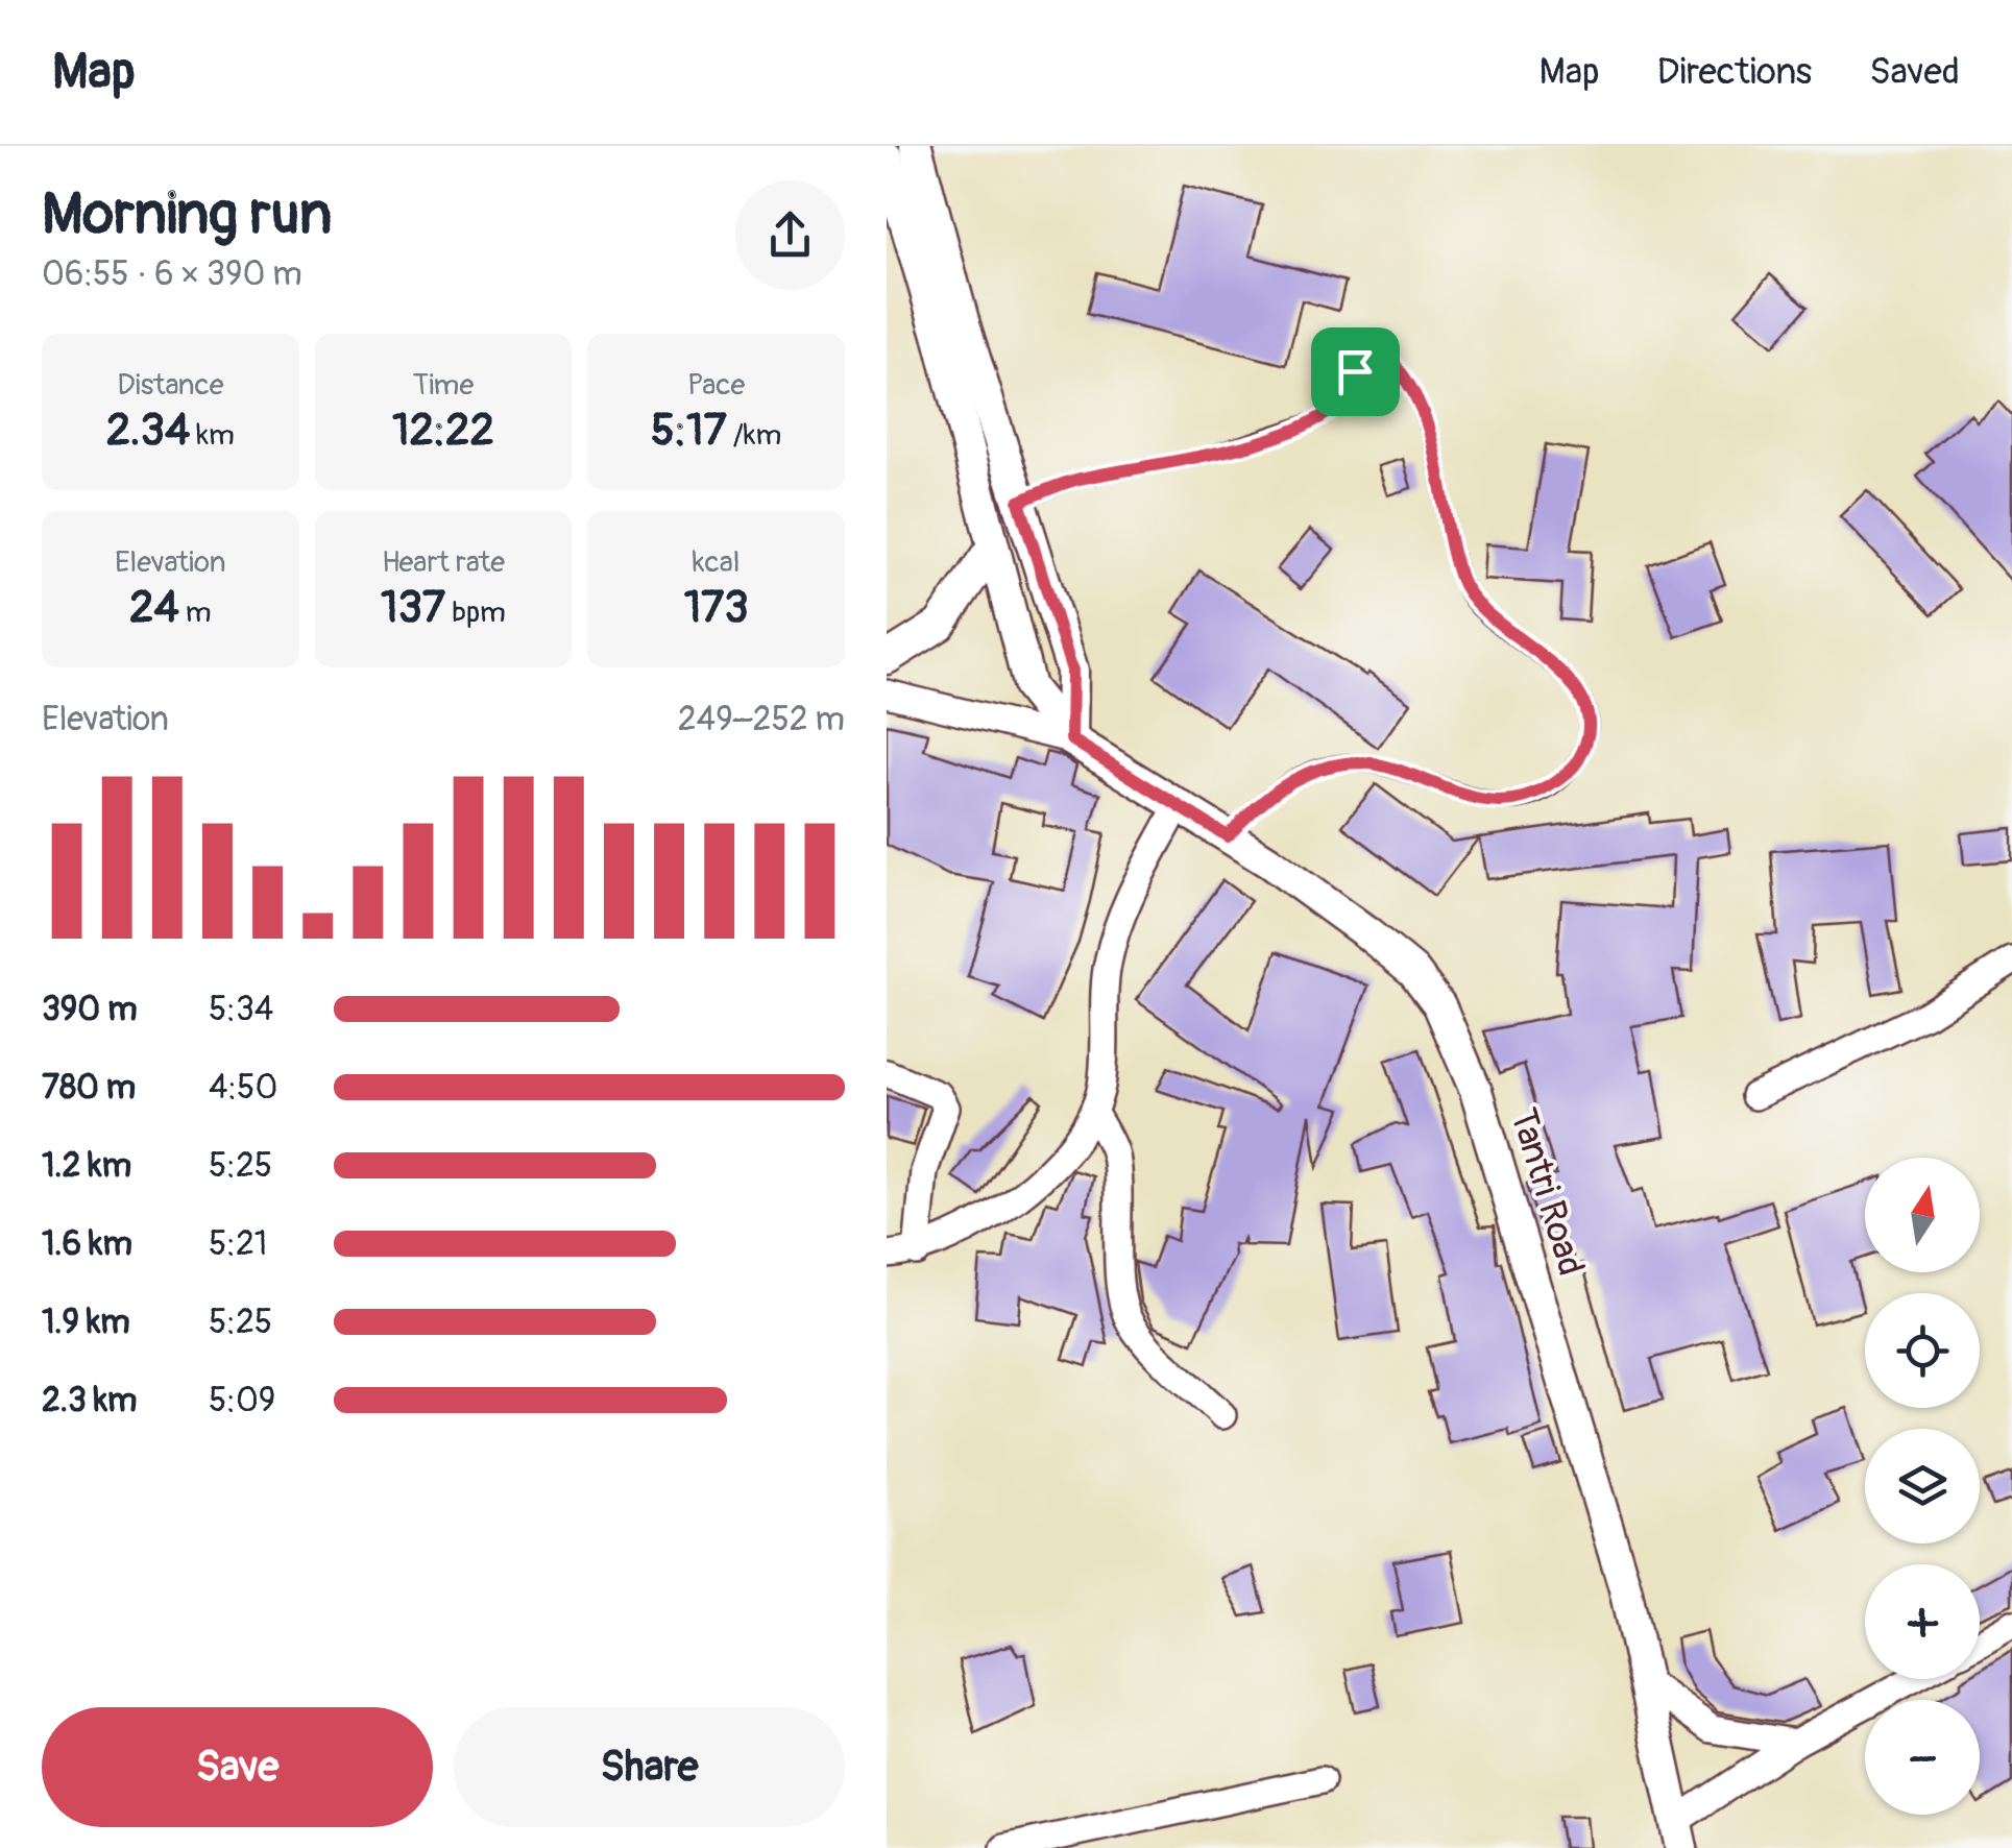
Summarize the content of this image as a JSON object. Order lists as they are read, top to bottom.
{
  "streets": {
    "street": ["Tantri Road"]
  },
  "north": "top",
  "page": {
    "header": "Map",
    "nav": ["Map", "Directions", "Saved"],
    "heading": ["Morning run", "06:55 · 6 × 390 m"],
    "stats": [
      ["Distance", "2.34 km"],
      ["Time", "12:22"],
      ["Pace", "5:17 /km"],
      ["Elevation", "24 m"],
      ["Heart rate", "137 bpm"],
      ["kcal", "173"]
    ],
    "chart": ["Elevation", "249–252 m"],
    "list": [
      {
        "name": "390 m",
        "note": "5:34"
      },
      {
        "name": "780 m",
        "note": "4:50"
      },
      {
        "name": "1.2 km",
        "note": "5:25"
      },
      {
        "name": "1.6 km",
        "note": "5:21"
      },
      {
        "name": "1.9 km",
        "note": "5:25"
      },
      {
        "name": "2.3 km",
        "note": "5:09"
      }
    ],
    "map_buttons": ["+", "−"],
    "buttons": ["Save", "Share"]
  }
}
